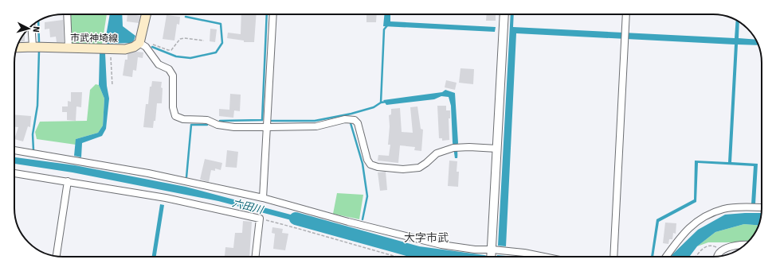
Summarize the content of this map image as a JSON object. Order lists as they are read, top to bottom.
{
  "streets": {
    "main road": ["市武神埼線"]
  },
  "districts": ["大字市武"],
  "water": ["六田川"],
  "north": "right"
}
